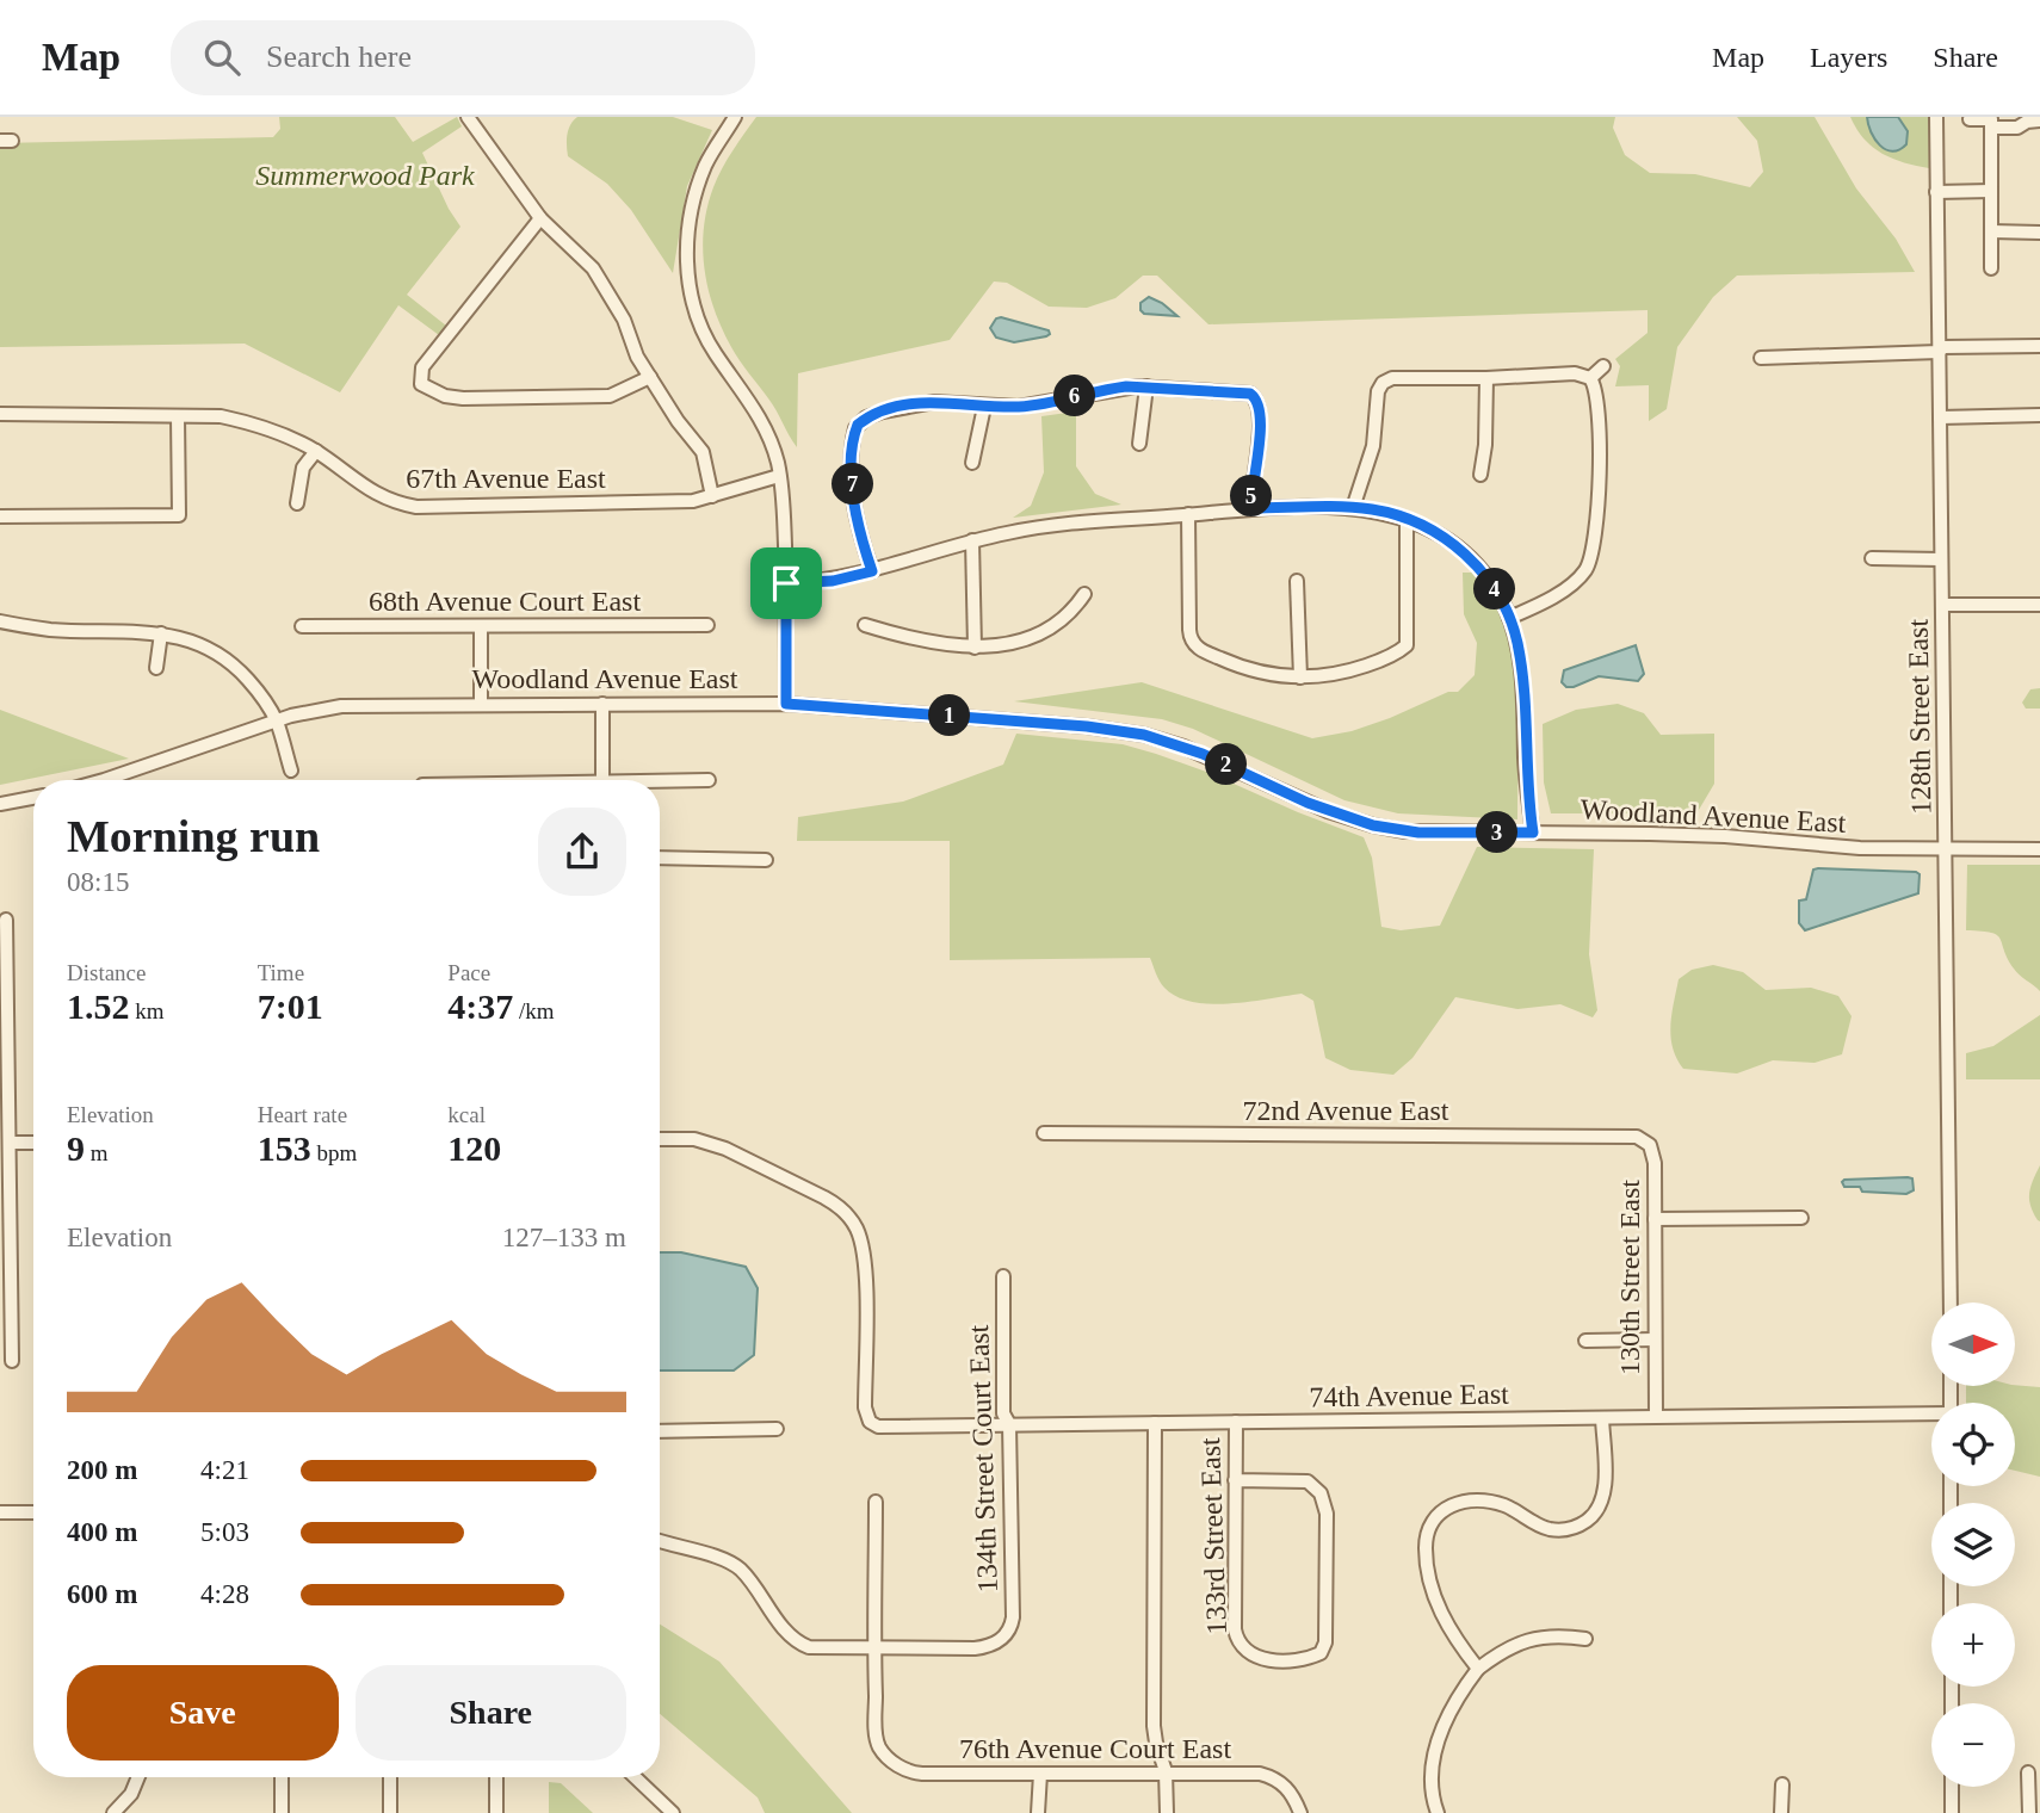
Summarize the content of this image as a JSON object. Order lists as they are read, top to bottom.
{
  "streets": {
    "street": [
      "67th Avenue East",
      "68th Avenue Court East",
      "Woodland Avenue East",
      "128th Street East",
      "72nd Avenue East",
      "130th Street East",
      "74th Avenue East",
      "134th Street Court East",
      "133rd Street East",
      "76th Avenue Court East"
    ]
  },
  "crossings": [
    ["Woodland Avenue East", "128th Street East"],
    ["72nd Avenue East", "130th Street East"],
    ["130th Street East", "74th Avenue East"],
    ["74th Avenue East", "134th Street Court East"],
    ["74th Avenue East", "133rd Street East"],
    ["134th Street Court East", "76th Avenue Court East"]
  ],
  "parks": ["Summerwood Park"],
  "north": "right",
  "page": {
    "header": "Map",
    "search": "Search here",
    "nav": ["Map", "Layers", "Share"],
    "pins": [
      "6",
      "7",
      "5",
      "4",
      "1",
      "2",
      "3"
    ],
    "heading": ["Morning run", "08:15"],
    "stats": [
      ["Distance", "1.52 km"],
      ["Time", "7:01"],
      ["Pace", "4:37 /km"],
      ["Elevation", "9 m"],
      ["Heart rate", "153 bpm"],
      ["kcal", "120"]
    ],
    "chart": ["Elevation", "127–133 m"],
    "map_buttons": ["+", "−"],
    "list": [
      {
        "name": "200 m",
        "note": "4:21"
      },
      {
        "name": "400 m",
        "note": "5:03"
      },
      {
        "name": "600 m",
        "note": "4:28"
      }
    ],
    "buttons": ["Save", "Share"]
  }
}
